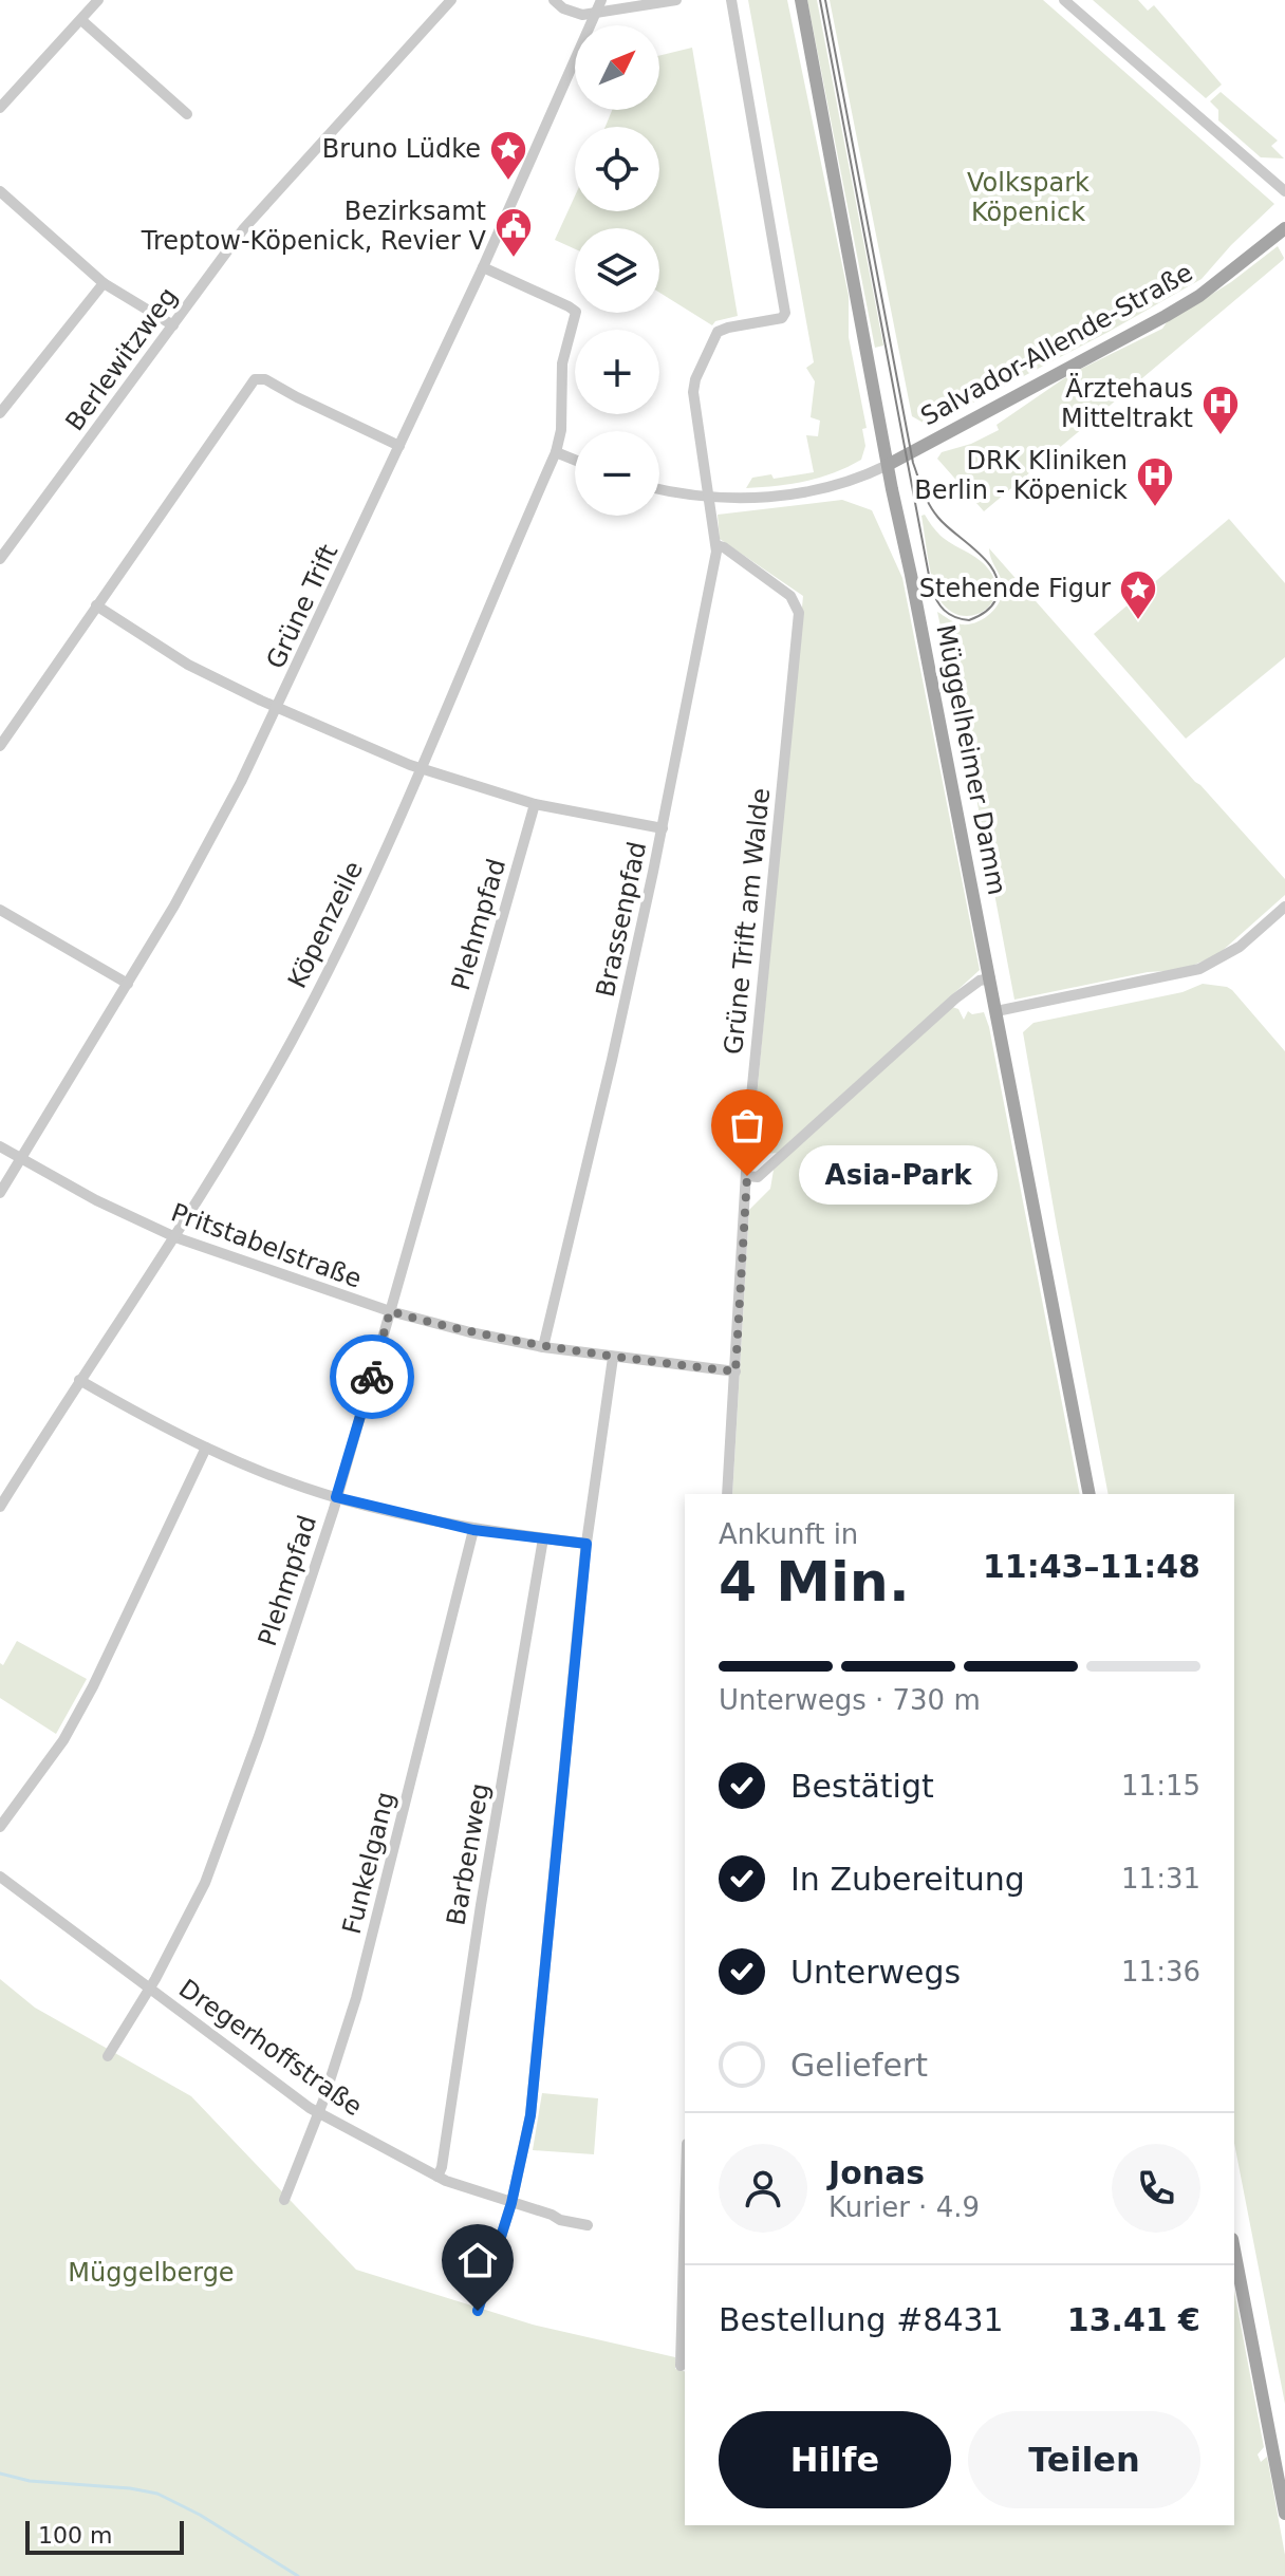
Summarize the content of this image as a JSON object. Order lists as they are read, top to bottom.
{
  "streets": {
    "main road": ["Salvador-Allende-Straße", "Müggelheimer Damm"],
    "street": [
      "Berlewitzweg",
      "Grüne Trift",
      "Brassenpfad",
      "Grüne Trift am Walde",
      "Köpenzeile",
      "Plehmpfad",
      "Pritstabelstraße",
      "Barbenweg",
      "Funkelgang",
      "Dregerhoffstraße"
    ]
  },
  "crossings": [
    ["Salvador-Allende-Straße", "Müggelheimer Damm"],
    ["Grüne Trift", "Köpenzeile"],
    ["Grüne Trift", "Pritstabelstraße"],
    ["Brassenpfad", "Grüne Trift am Walde"],
    ["Brassenpfad", "Pritstabelstraße"],
    ["Grüne Trift am Walde", "Pritstabelstraße"],
    ["Köpenzeile", "Pritstabelstraße"],
    ["Plehmpfad", "Pritstabelstraße"],
    ["Plehmpfad", "Dregerhoffstraße"],
    ["Barbenweg", "Dregerhoffstraße"],
    ["Funkelgang", "Dregerhoffstraße"]
  ],
  "parks": ["Volkspark Köpenick", "Müggelberge"],
  "places": {
    "place": ["Bruno Lüdke", "Stehende Figur"],
    "public building": ["Bezirksamt Treptow-Köpenick, Revier V"],
    "hospital": ["Ärztehaus Mitteltrakt", "DRK Kliniken Berlin - Köpenick"],
    "other": ["Asia-Park"]
  },
  "scale_bar": "100 m",
  "north": "top right",
  "page": {
    "map_buttons": ["+", "−"],
    "bubble": "Asia-Park",
    "heading": ["4 Min.", "Ankunft in", "11:43–11:48"],
    "panel": [
      "Jonas",
      "Kurier · 4.9",
      "Bestellung #8431",
      "13.41 €"
    ],
    "bar": "Unterwegs · 730 m",
    "list": [
      ["Bestätigt", "11:15"],
      ["In Zubereitung", "11:31"],
      ["Unterwegs", "11:36"],
      "Geliefert"
    ],
    "buttons": ["Hilfe", "Teilen"],
    "scale": "100 m"
  }
}
